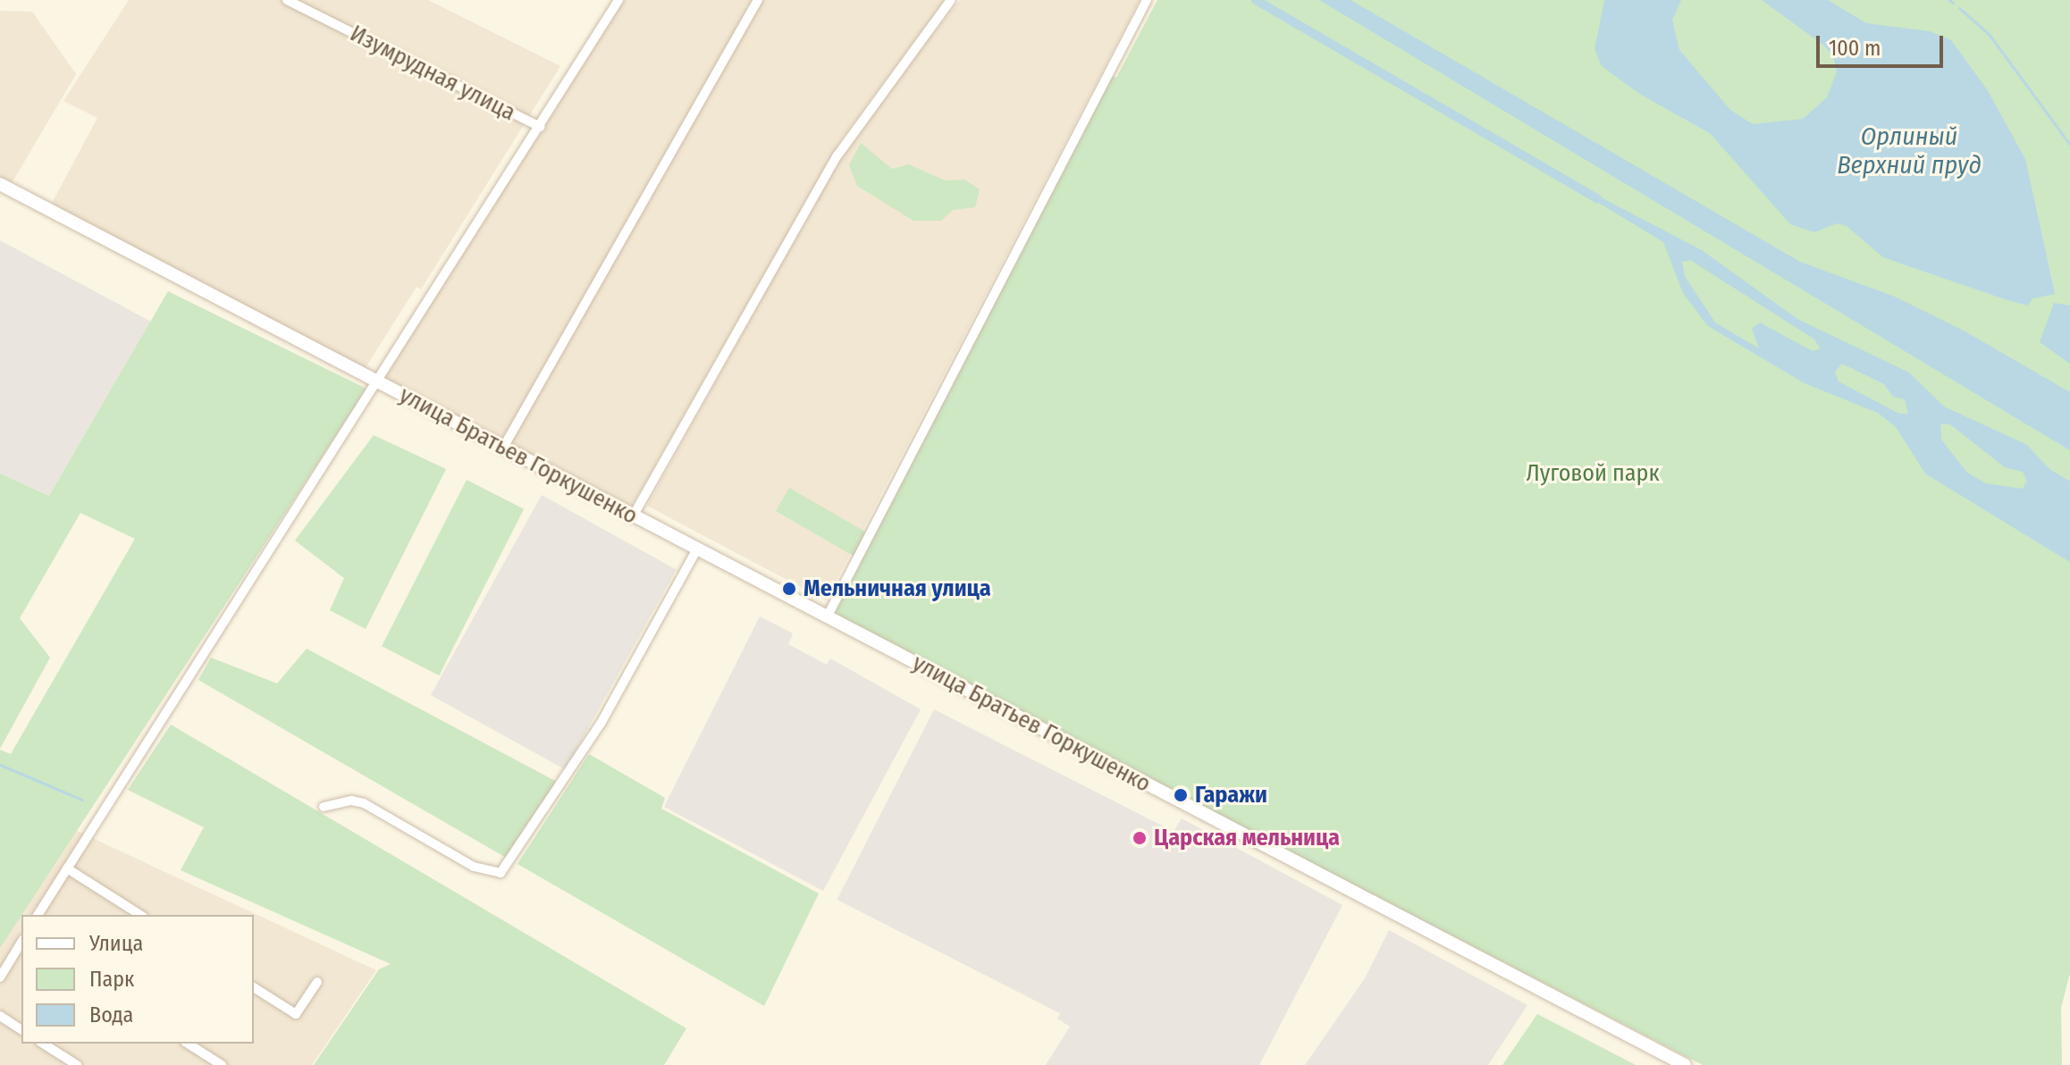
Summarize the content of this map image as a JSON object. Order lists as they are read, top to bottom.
{
  "streets": {
    "street": ["Изумрудная улица", "улица Братьев Горкушенко"]
  },
  "water": ["Орлиный Верхний пруд"],
  "parks": ["Луговой парк"],
  "places": ["Мельничная улица", "Гаражи", "Царская мельница"],
  "legend": ["Улица", "Парк", "Вода"],
  "scale_bar": "100 m"
}
